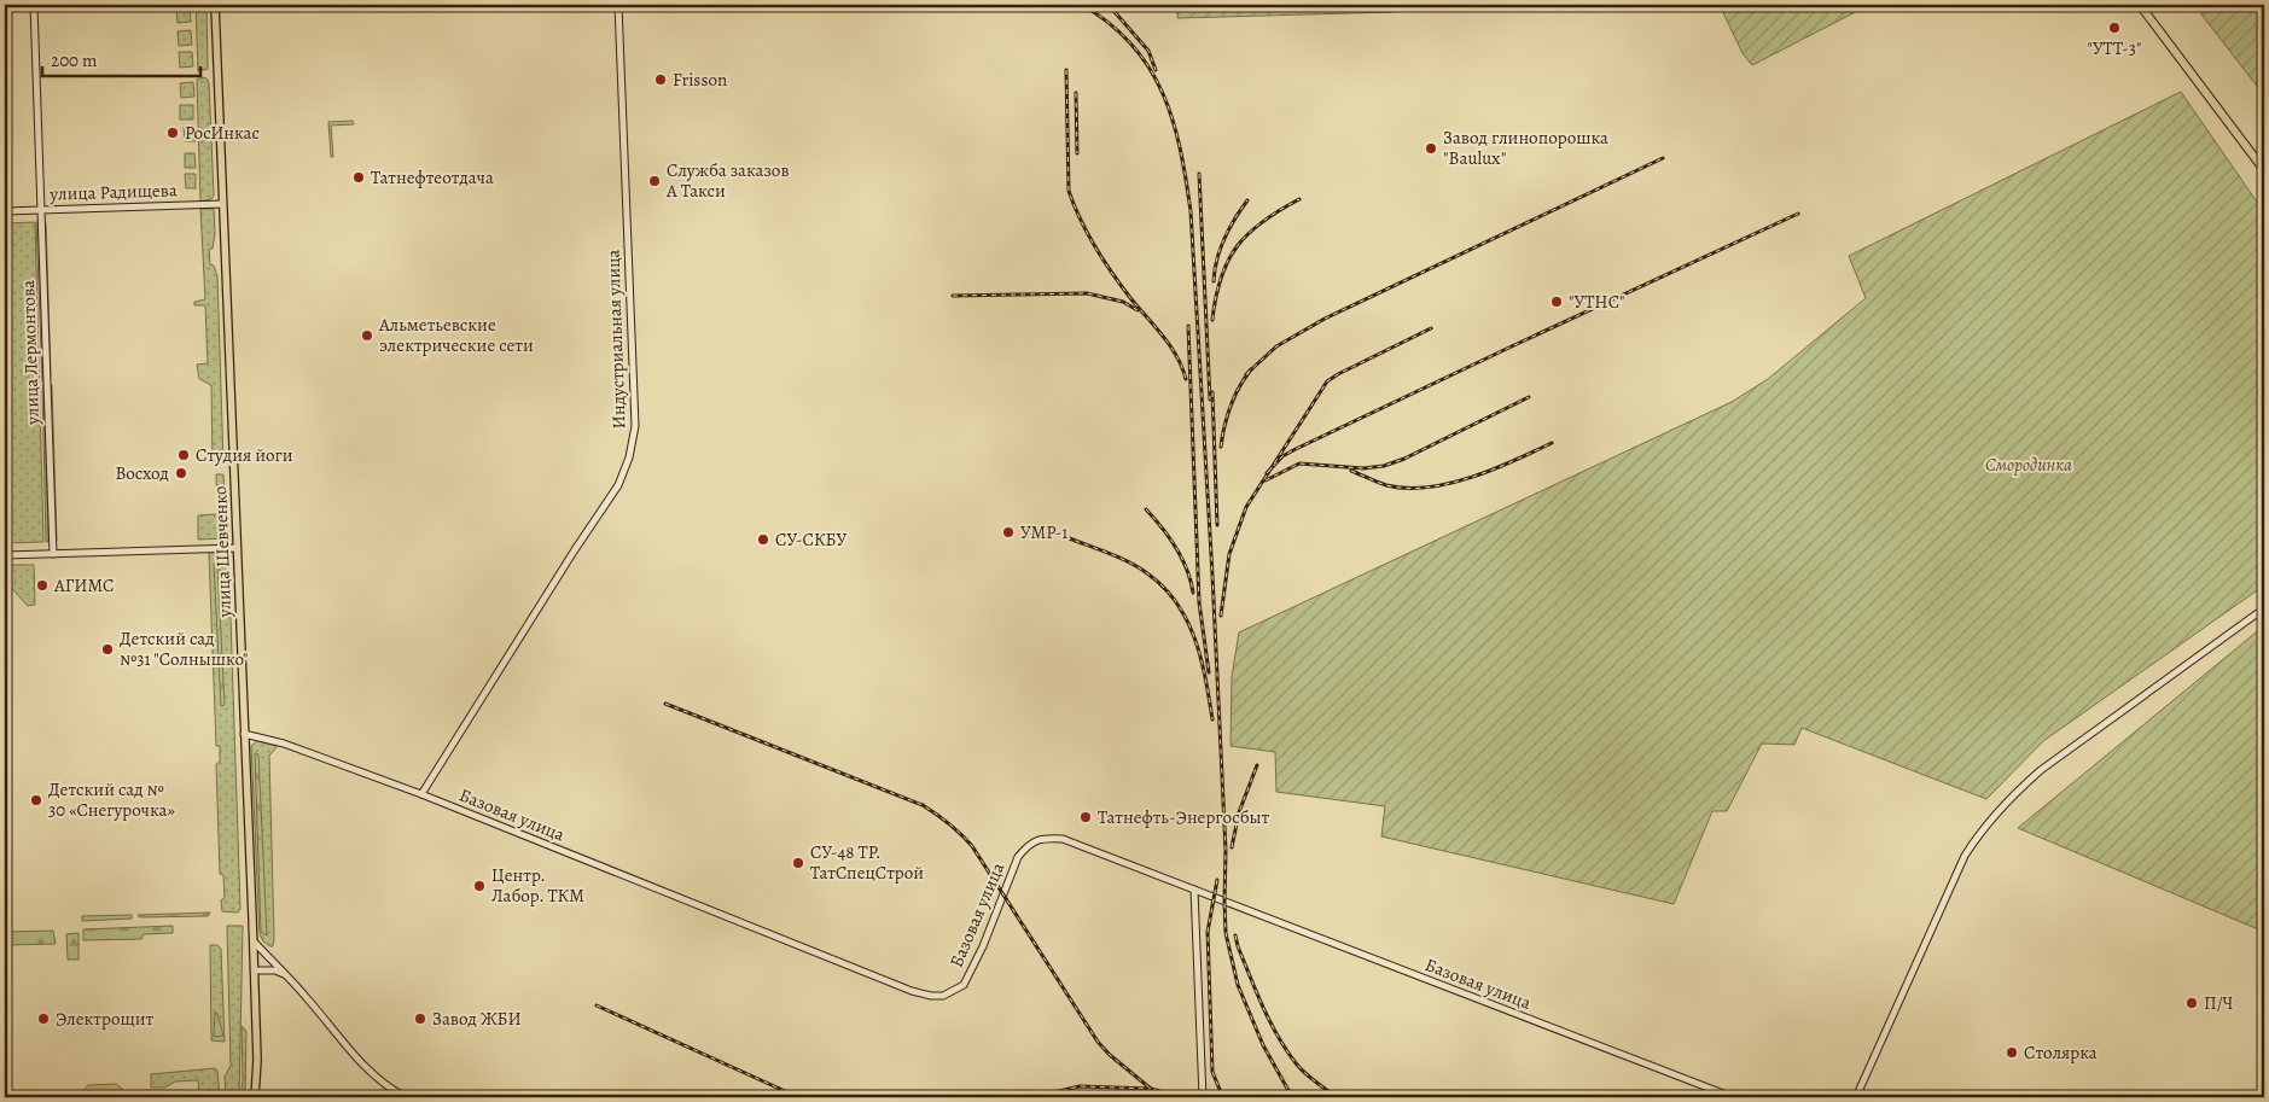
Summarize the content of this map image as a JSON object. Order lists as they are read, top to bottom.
{
  "streets": {
    "main road": ["улица Шевченко"],
    "street": [
      "улица Радищева",
      "Индустриальная улица",
      "улица Лермонтова",
      "Базовая улица"
    ]
  },
  "crossings": [
    ["улица Радищева", "улица Лермонтова"],
    ["улица Радищева", "улица Шевченко"],
    ["Индустриальная улица", "Базовая улица"],
    ["улица Шевченко", "Базовая улица"]
  ],
  "parks": ["Смородинка"],
  "places": [
    "\"УТТ-3\"",
    "Frisson",
    "РосИнкас",
    "Завод глинопорошка \"Baulux\"",
    "Татнефтеотдача",
    "Служба заказов А Такси",
    "\"УТНС\"",
    "Альметьевские электрические сети",
    "Студия йоги",
    "Восход",
    "УМР-1",
    "СУ-СКБУ",
    "АГИМС",
    "Детский сад №31 \"Солнышко\"",
    "Детский сад № 30 «Снегурочка»",
    "Татнефть-Энергосбыт",
    "СУ-48 ТР. ТатСпецСтрой",
    "Центр. Лабор. ТКМ",
    "П/Ч",
    "Электрощит",
    "Завод ЖБИ",
    "Столярка"
  ],
  "scale_bar": "200 m"
}
